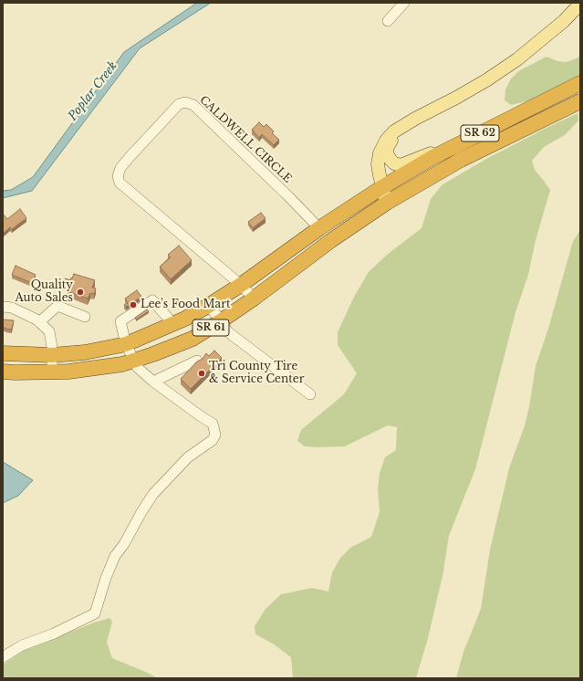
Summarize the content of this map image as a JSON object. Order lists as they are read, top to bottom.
{
  "streets": {
    "highway": ["SR 62", "SR 61"],
    "street": ["CALDWELL CIRCLE"]
  },
  "crossings": [
    ["SR 62", "SR 61"],
    ["CALDWELL CIRCLE", "SR 61"]
  ],
  "water": ["Poplar Creek"],
  "places": ["Quality Auto Sales", "Lee's Food Mart", "Tri County Tire & Service Center"]
}
